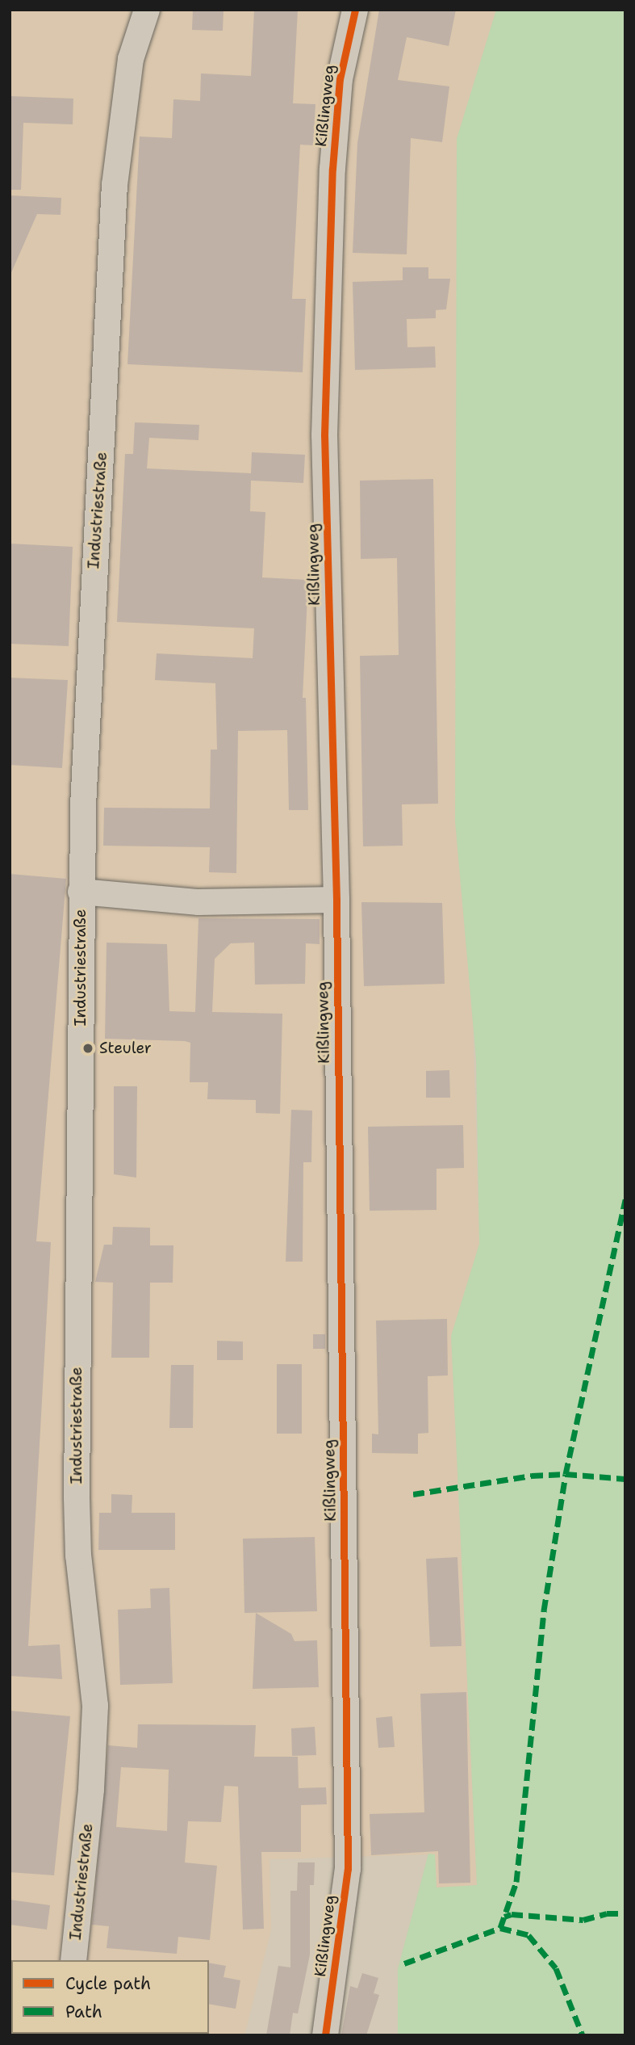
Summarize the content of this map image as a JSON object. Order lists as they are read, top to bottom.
{
  "streets": {
    "street": ["Kißlingweg", "Industriestraße"]
  },
  "places": ["Steuler"],
  "legend": ["Cycle path", "Path"]
}
